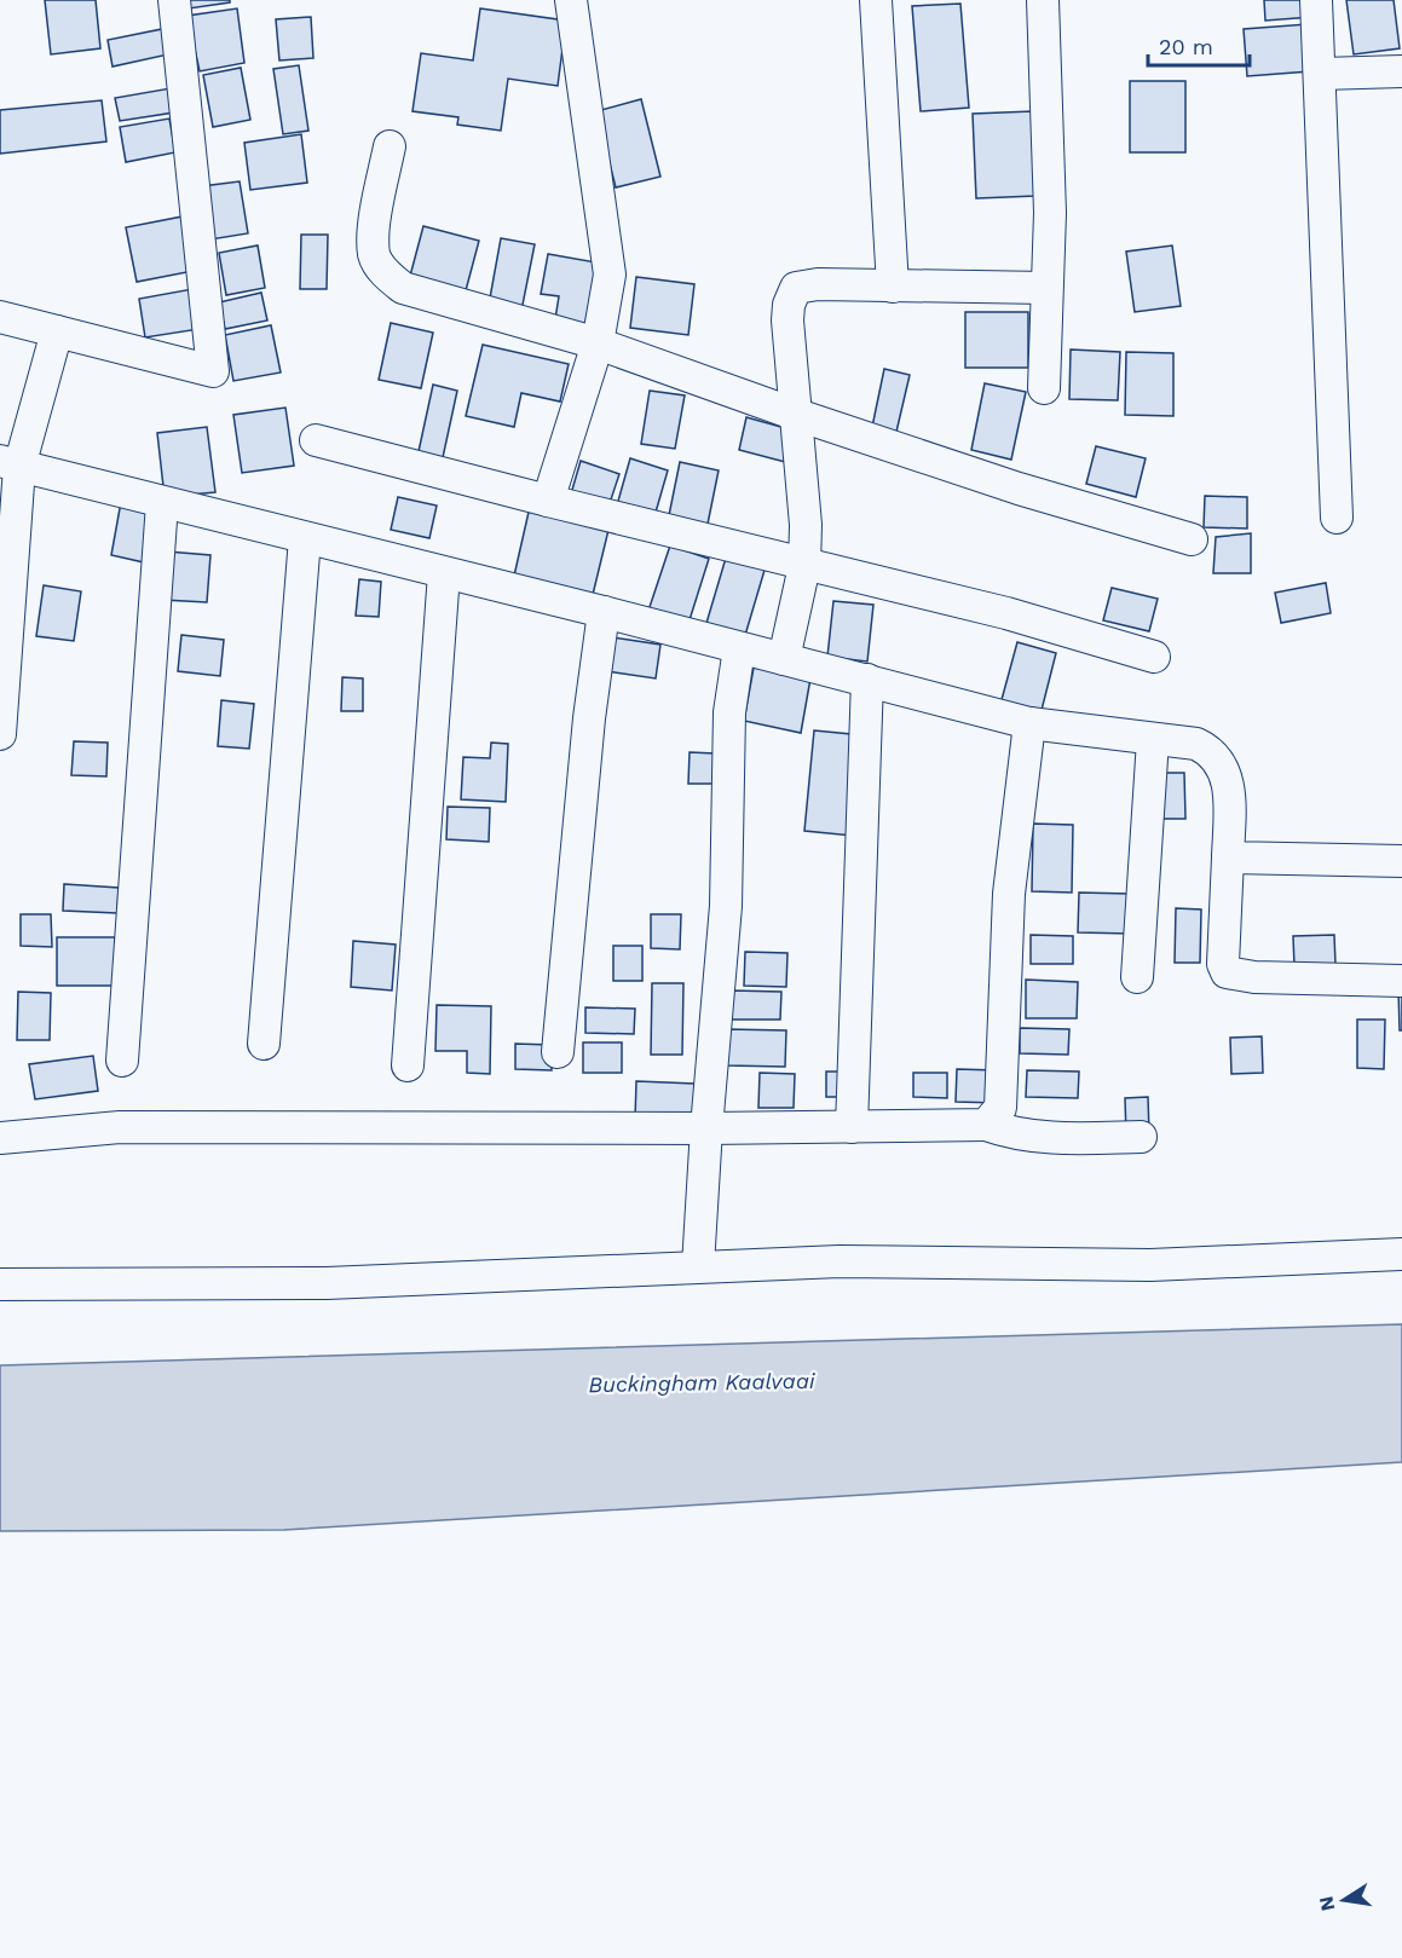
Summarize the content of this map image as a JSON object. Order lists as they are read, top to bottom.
{
  "water": ["Buckingham Kaalvaai"],
  "scale_bar": "20 m",
  "north": "left"
}
